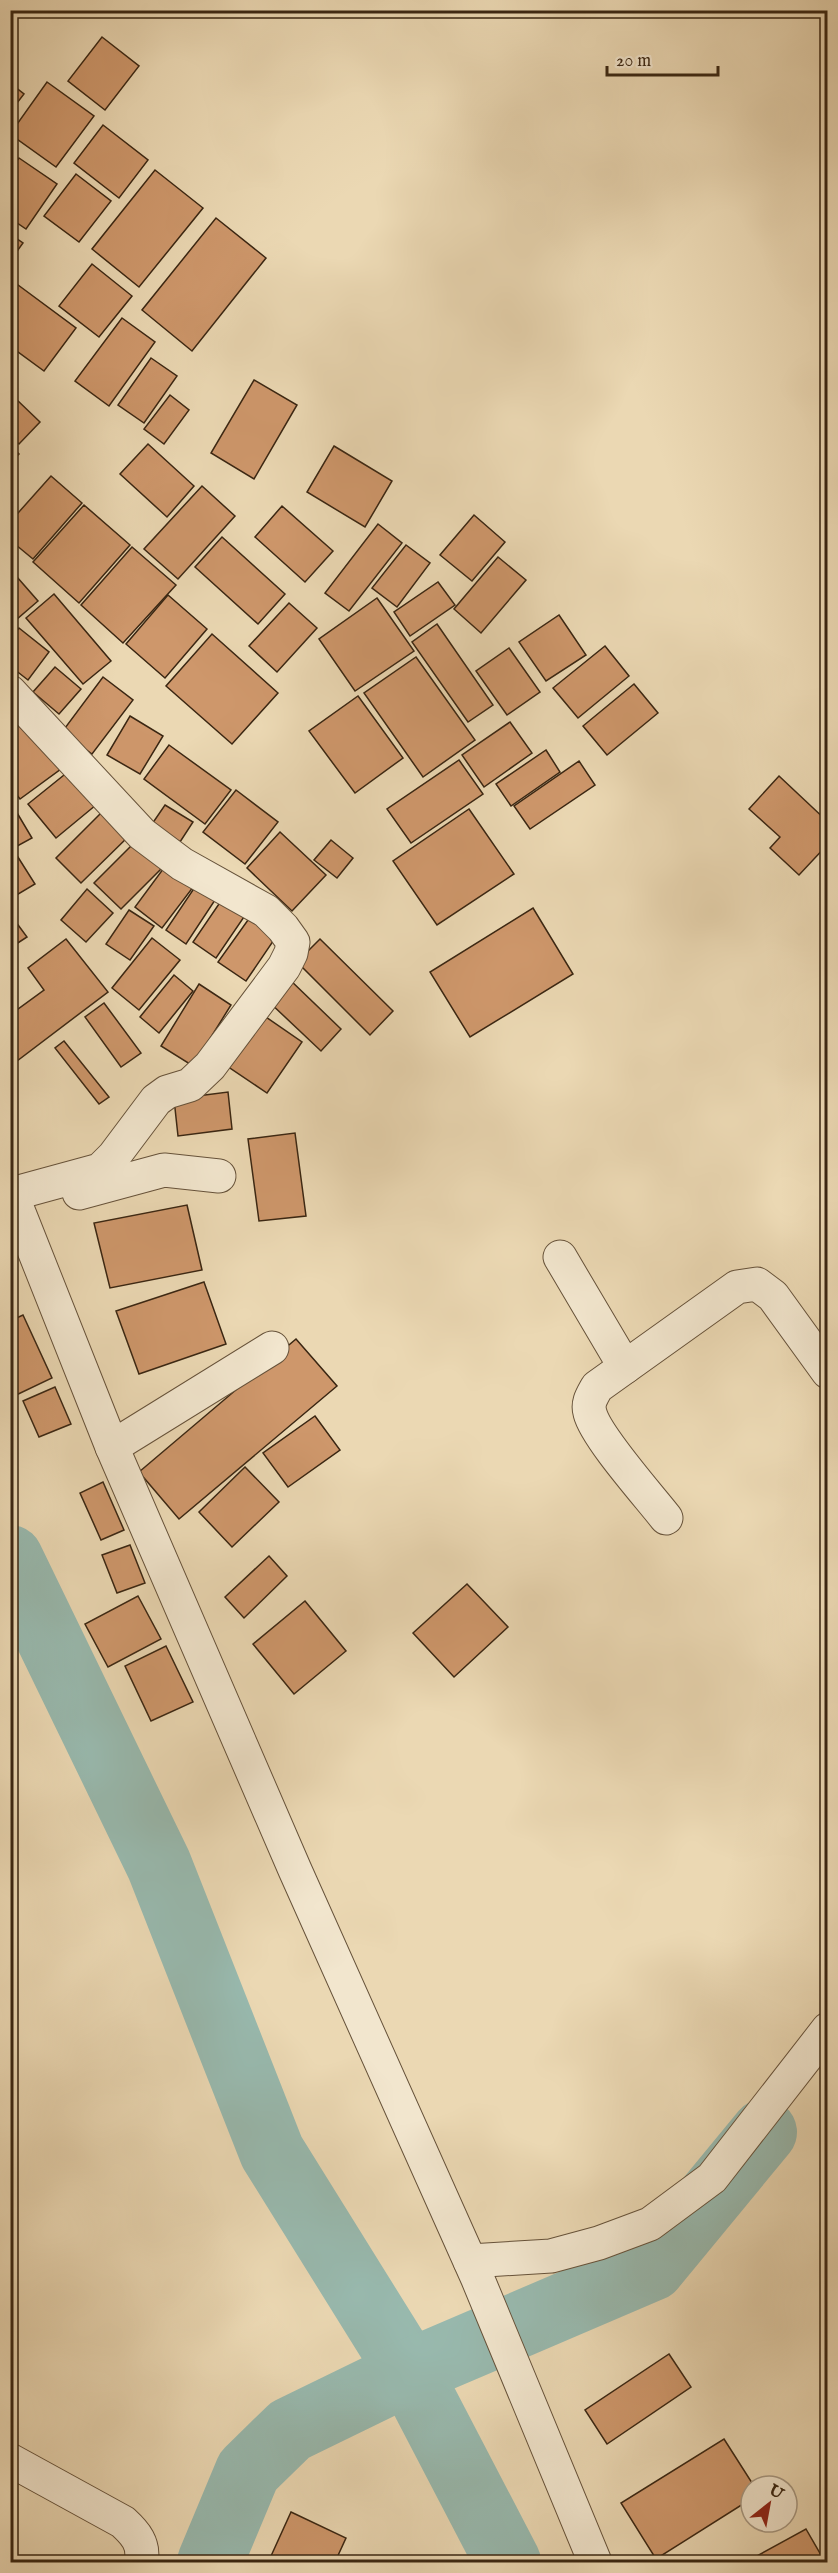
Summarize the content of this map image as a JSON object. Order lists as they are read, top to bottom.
{
  "scale_bar": "20 m",
  "north": "top right"
}
